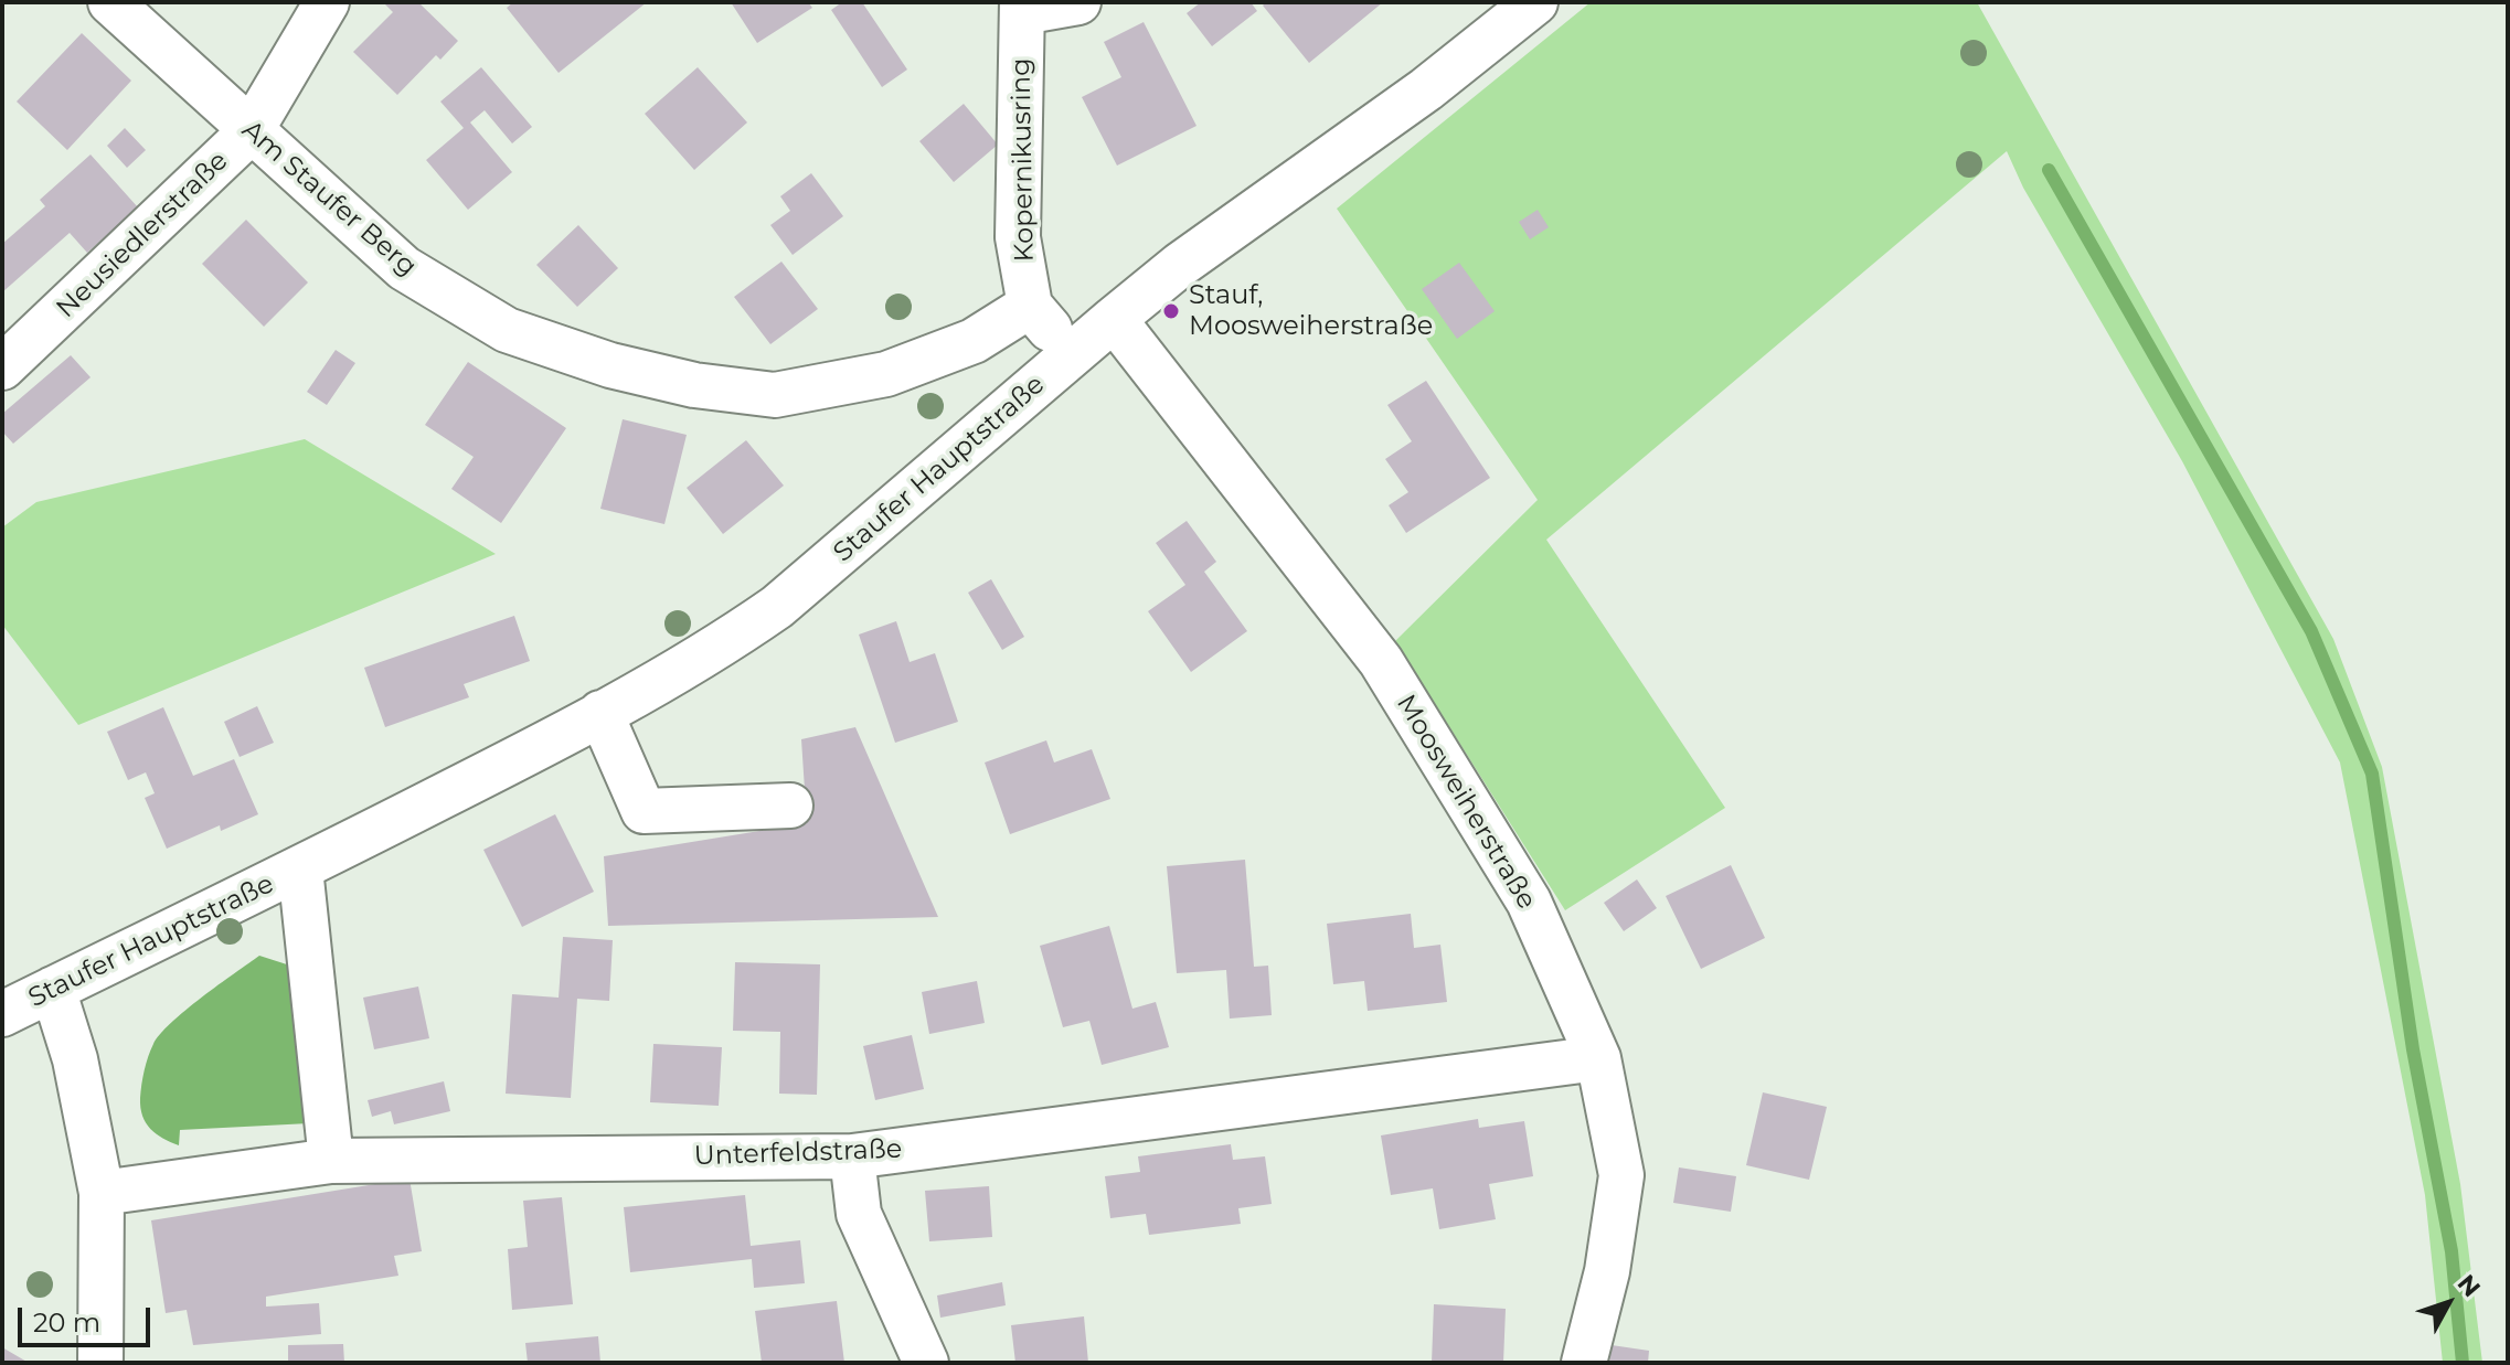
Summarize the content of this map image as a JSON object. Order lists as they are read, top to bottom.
{
  "streets": {
    "street": [
      "Kopernikusring",
      "Am Staufer Berg",
      "Neusiedlerstraße",
      "Staufer Hauptstraße",
      "Moosweiherstraße",
      "Unterfeldstraße"
    ]
  },
  "crossings": [
    ["Kopernikusring", "Am Staufer Berg"],
    ["Am Staufer Berg", "Neusiedlerstraße"],
    ["Staufer Hauptstraße", "Moosweiherstraße"],
    ["Staufer Hauptstraße", "Unterfeldstraße"],
    ["Moosweiherstraße", "Unterfeldstraße"]
  ],
  "places": ["Stauf, Moosweiherstraße"],
  "scale_bar": "20 m",
  "north": "top right"
}
